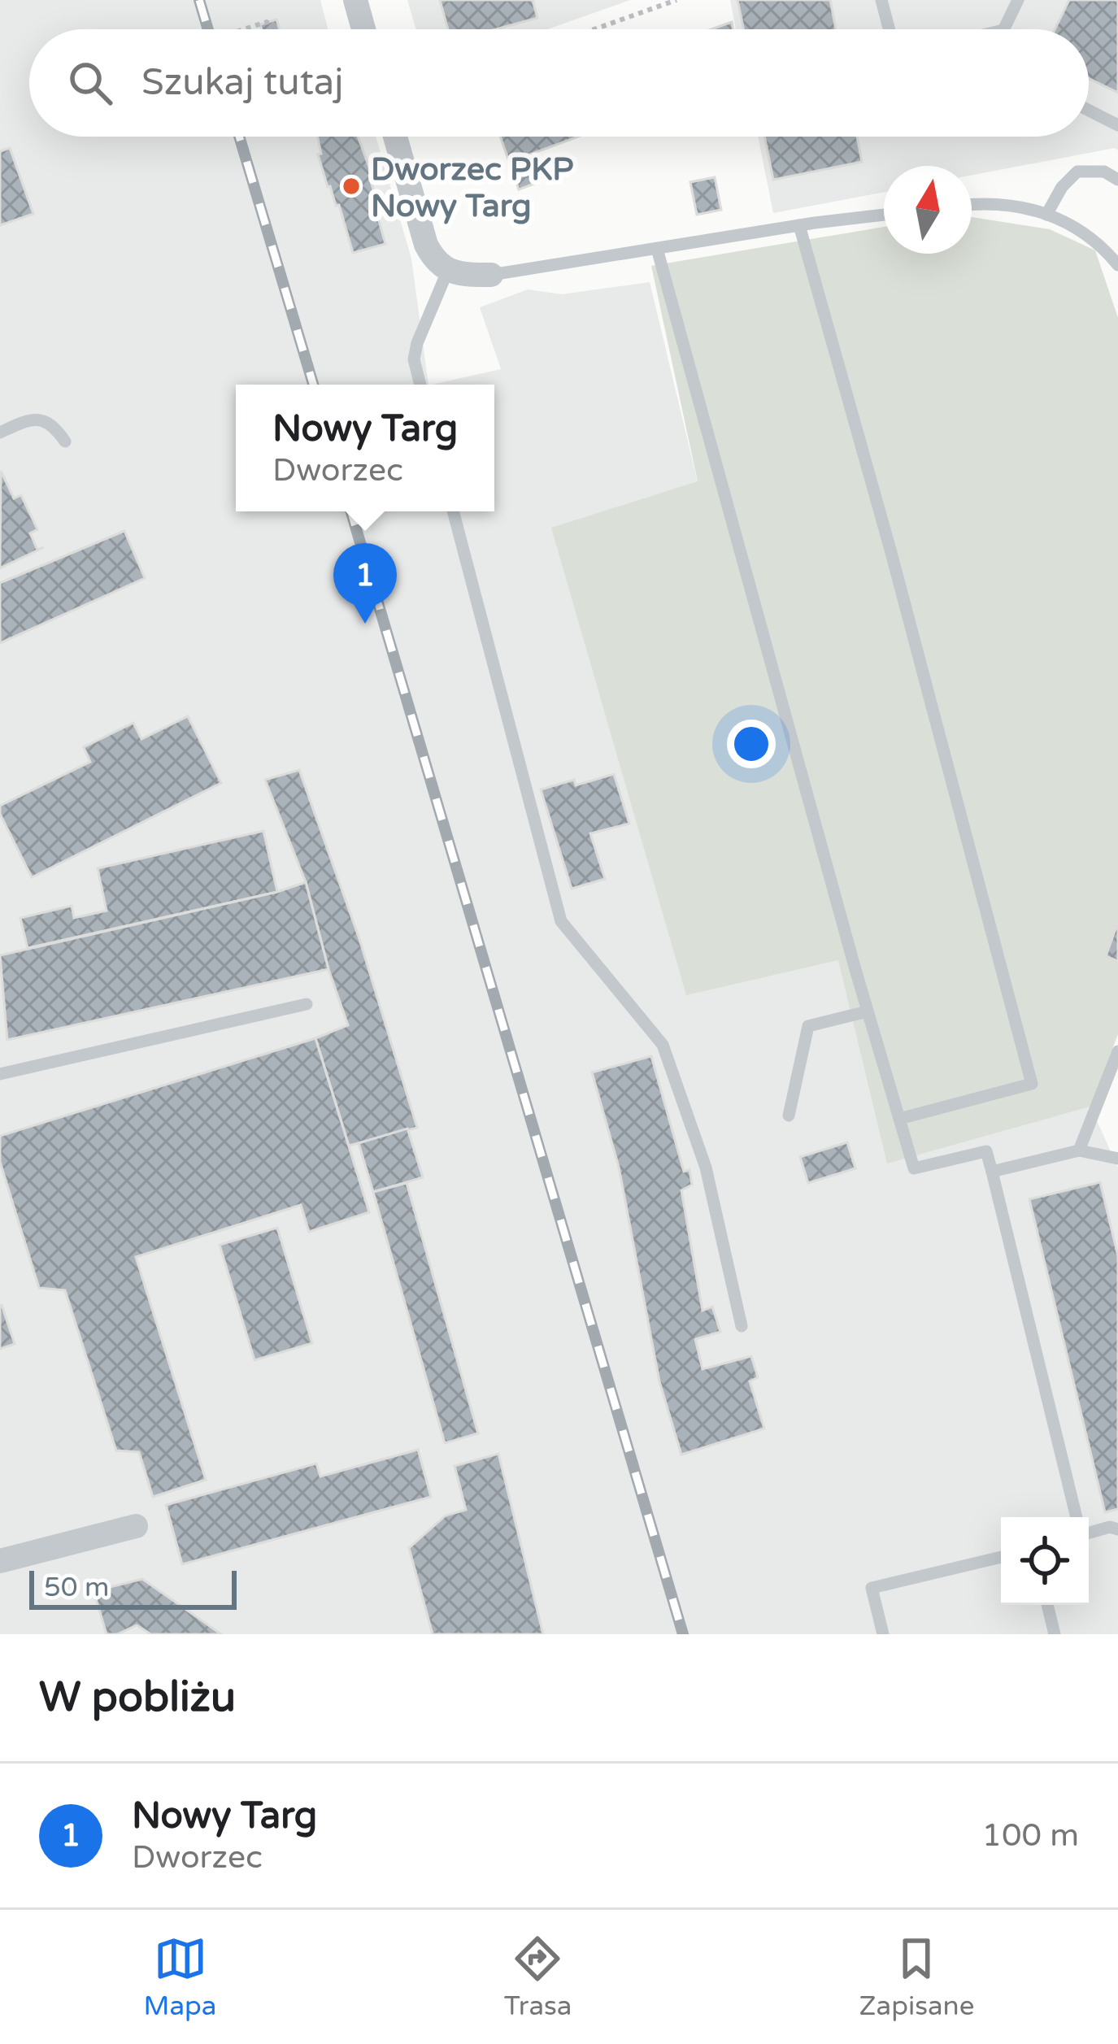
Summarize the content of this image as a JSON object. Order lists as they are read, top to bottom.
{
  "places": ["Dworzec PKP Nowy Targ"],
  "scale_bar": "50 m",
  "north": "top",
  "page": {
    "search": "Szukaj tutaj",
    "popup": ["Nowy Targ", "Dworzec"],
    "pins": "1",
    "scale": "50 m",
    "heading": "W pobliżu",
    "list": [
      {
        "mark": "1",
        "name": "Nowy Targ",
        "note": "Dworzec",
        "value": "100 m"
      }
    ],
    "nav": ["Mapa", "Trasa", "Zapisane"]
  }
}
